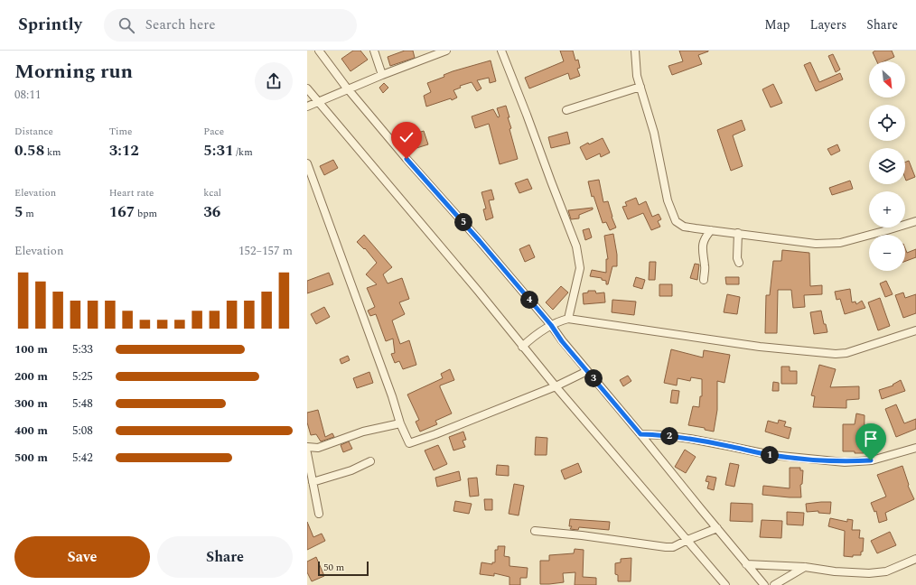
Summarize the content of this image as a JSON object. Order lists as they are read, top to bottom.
{
  "scale_bar": "50 m",
  "north": "bottom right",
  "page": {
    "header": "Sprintly",
    "search": "Search here",
    "nav": ["Map", "Layers", "Share"],
    "heading": ["Morning run", "08:11"],
    "map_buttons": ["+", "−"],
    "stats": [
      ["Distance", "0.58 km"],
      ["Time", "3:12"],
      ["Pace", "5:31 /km"],
      ["Elevation", "5 m"],
      ["Heart rate", "167 bpm"],
      ["kcal", "36"]
    ],
    "pins": [
      "5",
      "4",
      "3",
      "2",
      "1"
    ],
    "chart": ["Elevation", "152–157 m"],
    "list": [
      {
        "name": "100 m",
        "note": "5:33"
      },
      {
        "name": "200 m",
        "note": "5:25"
      },
      {
        "name": "300 m",
        "note": "5:48"
      },
      {
        "name": "400 m",
        "note": "5:08"
      },
      {
        "name": "500 m",
        "note": "5:42"
      }
    ],
    "buttons": ["Save", "Share"],
    "scale": "50 m"
  }
}
